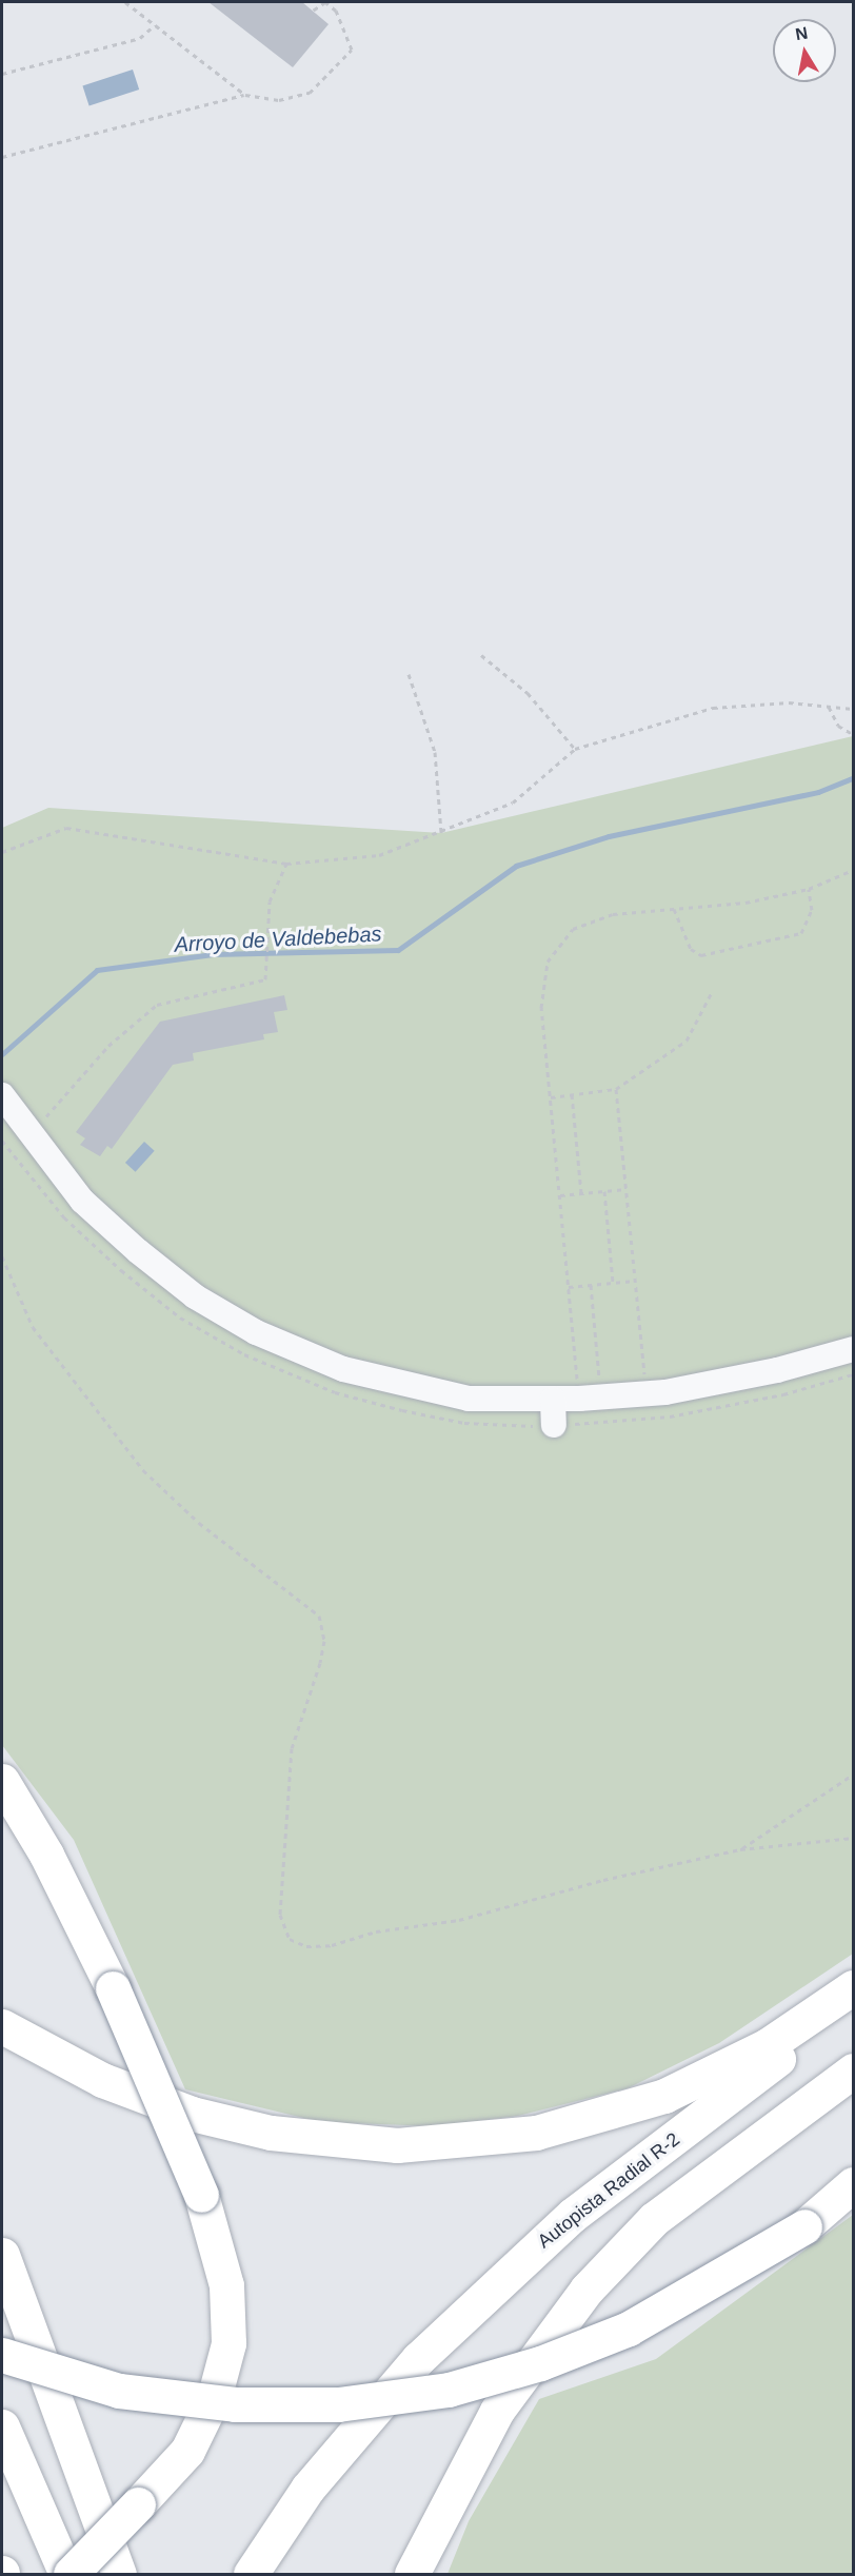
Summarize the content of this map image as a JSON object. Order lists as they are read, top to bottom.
{
  "streets": {
    "highway": ["Autopista Radial R-2"]
  },
  "water": ["Arroyo de Valdebebas"],
  "north": "top"
}
